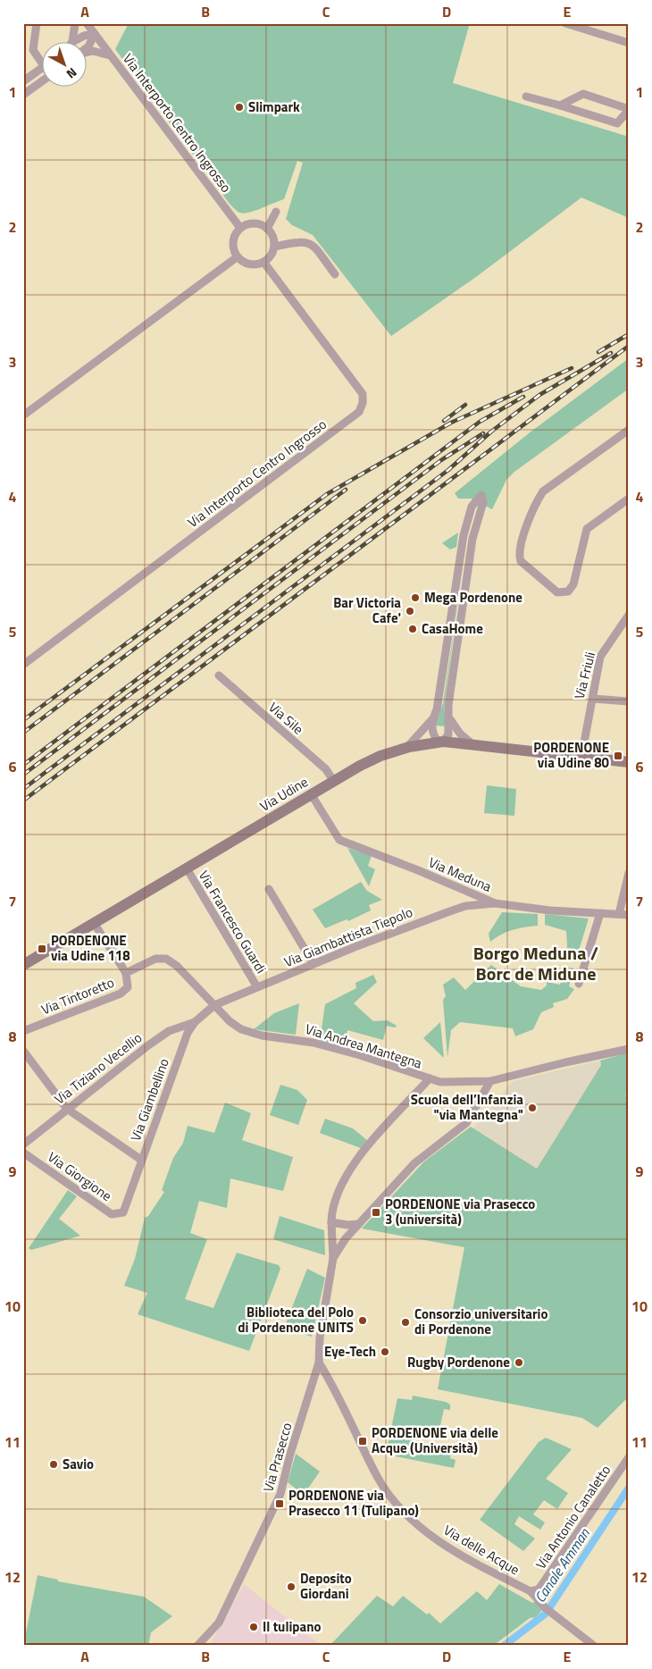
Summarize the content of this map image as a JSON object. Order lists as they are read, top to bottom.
{
  "streets": {
    "main road": ["Via Udine"],
    "street": [
      "Via Interporto Centro Ingrosso",
      "Via Friuli",
      "Via Sile",
      "Via Meduna",
      "Via Francesco Guardi",
      "Via Giambattista Tiepolo",
      "Via Tintoretto",
      "Via Andrea Mantegna",
      "Via Tiziano Vecellio",
      "Via Giambellino",
      "Via Giorgione",
      "Via Prasecco",
      "Via Antonio Canaletto",
      "Via delle Acque"
    ]
  },
  "crossings": [
    ["Via Friuli", "Via Udine"],
    ["Via Sile", "Via Udine"],
    ["Via Udine", "Via Meduna"],
    ["Via Udine", "Via Francesco Guardi"],
    ["Via Meduna", "Via Giambattista Tiepolo"],
    ["Via Francesco Guardi", "Via Giambattista Tiepolo"],
    ["Via Giambattista Tiepolo", "Via Andrea Mantegna"],
    ["Via Giambattista Tiepolo", "Via Giambellino"],
    ["Via Tintoretto", "Via Andrea Mantegna"],
    ["Via Andrea Mantegna", "Via Giambellino"],
    ["Via Andrea Mantegna", "Via Prasecco"],
    ["Via Tiziano Vecellio", "Via Giambellino"],
    ["Via Giambellino", "Via Giorgione"],
    ["Via Prasecco", "Via delle Acque"],
    ["Via Antonio Canaletto", "Via delle Acque"]
  ],
  "districts": ["Borgo Meduna / Borc de Midune"],
  "water": ["Canale Amman"],
  "places": {
    "other": [
      "Slimpark",
      "Mega Pordenone",
      "Bar Victoria Cafe'",
      "CasaHome",
      "Scuola dell’Infanzia \"via Mantegna\"",
      "Biblioteca del Polo di Pordenone UNITS",
      "Consorzio universitario di Pordenone",
      "Eye-Tech",
      "Rugby Pordenone",
      "Savio",
      "Deposito Giordani",
      "Il tulipano"
    ],
    "transit": [
      "PORDENONE via Udine 80",
      "PORDENONE via Udine 118",
      "PORDENONE via Prasecco 3 (università)",
      "PORDENONE via delle Acque (Università)",
      "PORDENONE via Prasecco 11 (Tulipano)"
    ]
  },
  "north": "bottom right",
  "grid": {
    "columns": [
      "A",
      "B",
      "C",
      "D",
      "E"
    ],
    "rows": [
      "1",
      "2",
      "3",
      "4",
      "5",
      "6",
      "7",
      "8",
      "9",
      "10",
      "11",
      "12"
    ]
  }
}
